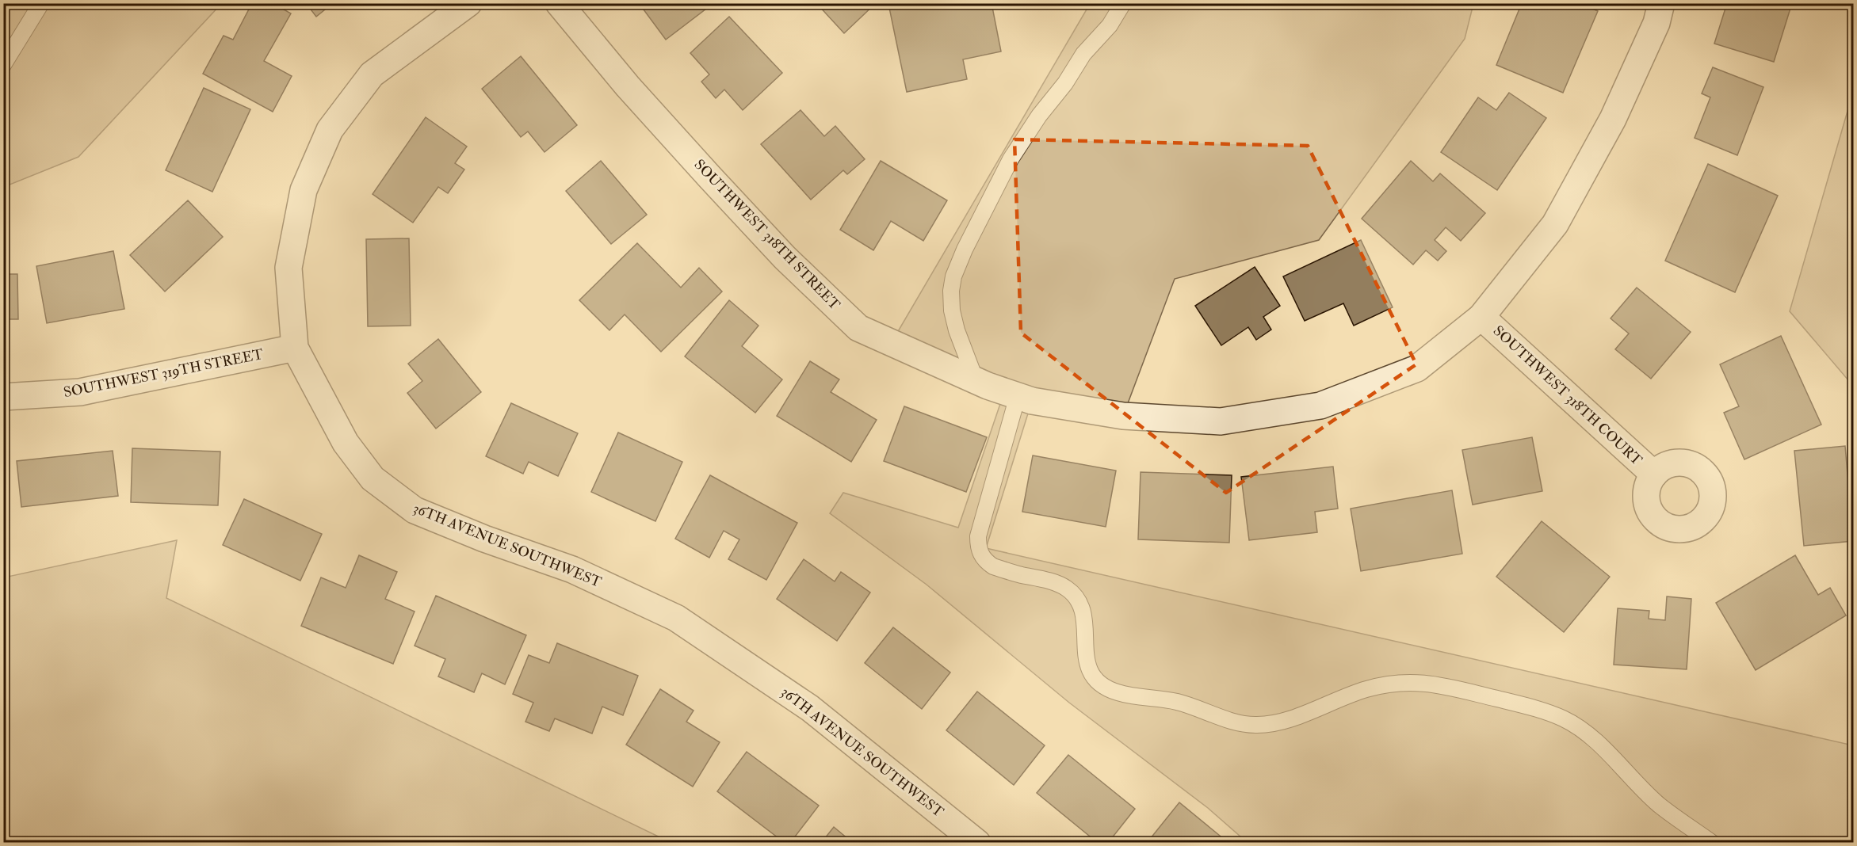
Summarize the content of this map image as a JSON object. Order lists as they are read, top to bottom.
{
  "streets": {
    "street": [
      "SOUTHWEST 318TH STREET",
      "SOUTHWEST 319TH STREET",
      "SOUTHWEST 318TH COURT",
      "36TH AVENUE SOUTHWEST"
    ]
  },
  "crossings": [
    ["SOUTHWEST 318TH STREET", "SOUTHWEST 318TH COURT"],
    ["SOUTHWEST 319TH STREET", "36TH AVENUE SOUTHWEST"]
  ]
}
